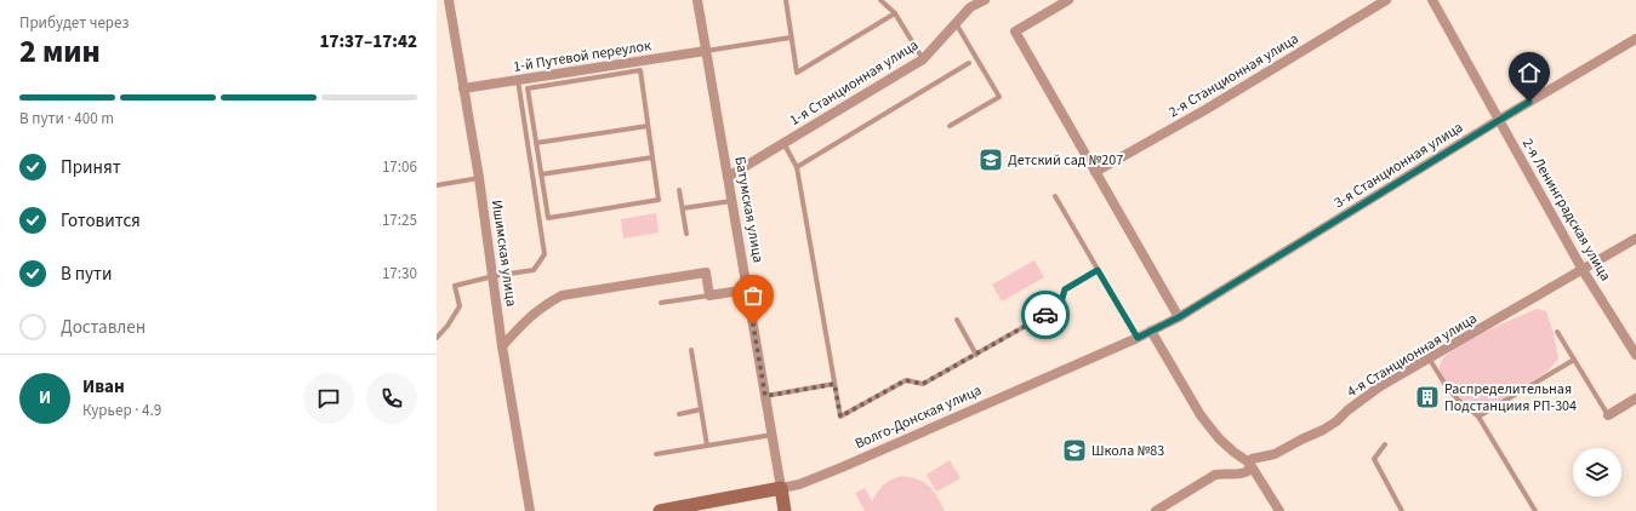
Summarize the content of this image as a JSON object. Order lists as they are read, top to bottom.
{
  "streets": {
    "street": [
      "1-й Путевой переулок",
      "2-я Станционная улица",
      "1-я Станционная улица",
      "3-я Станционная улица",
      "Батумская улица",
      "2-я Ленинградская улица",
      "Ишимская улица",
      "4-я Станционная улица",
      "Волго-Донская улица"
    ]
  },
  "crossings": [
    ["1-й Путевой переулок", "Батумская улица"],
    ["1-й Путевой переулок", "Ишимская улица"],
    ["1-я Станционная улица", "Батумская улица"],
    ["3-я Станционная улица", "2-я Ленинградская улица"],
    ["3-я Станционная улица", "Волго-Донская улица"],
    ["Батумская улица", "Волго-Донская улица"],
    ["2-я Ленинградская улица", "4-я Станционная улица"]
  ],
  "places": {
    "school or university": ["Детский сад №207", "Школа №83"],
    "building": ["Распределительная Подстанциия РП-304"]
  },
  "page": {
    "heading": ["2 мин", "Прибудет через", "17:37–17:42"],
    "panel": ["Иван", "Курьер · 4.9"],
    "bar": "В пути · 400 m",
    "list": [
      ["Принят", "17:06"],
      ["Готовится", "17:25"],
      ["В пути", "17:30"],
      "Доставлен"
    ],
    "round": "И"
  }
}
